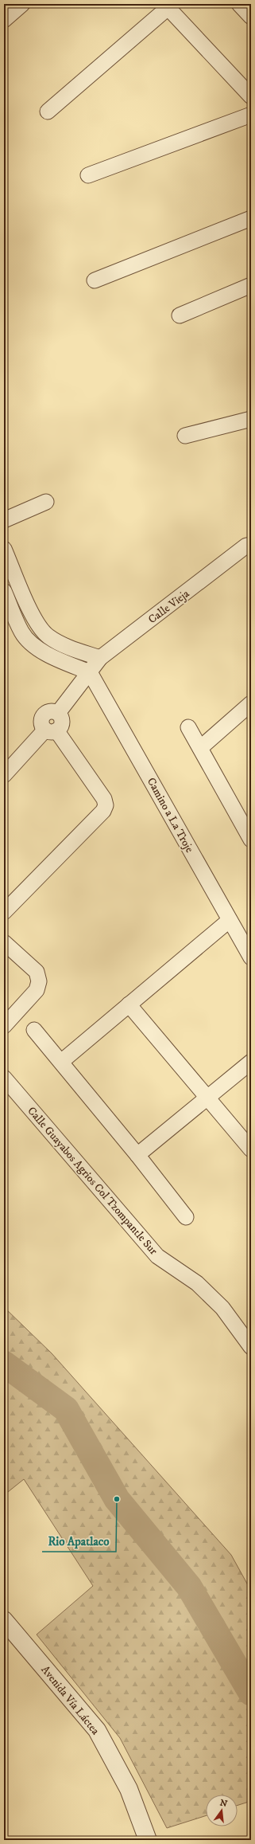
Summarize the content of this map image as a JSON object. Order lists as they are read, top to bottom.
{
  "streets": {
    "street": [
      "Calle Vieja",
      "Camino a La Troje",
      "Calle Guayabos Agrios Col Tzompantle Sur",
      "Avenida Vía Láctea"
    ]
  },
  "crossings": [
    ["Calle Vieja", "Camino a La Troje"]
  ],
  "places": ["Rio Apatlaco"],
  "north": "top"
}
